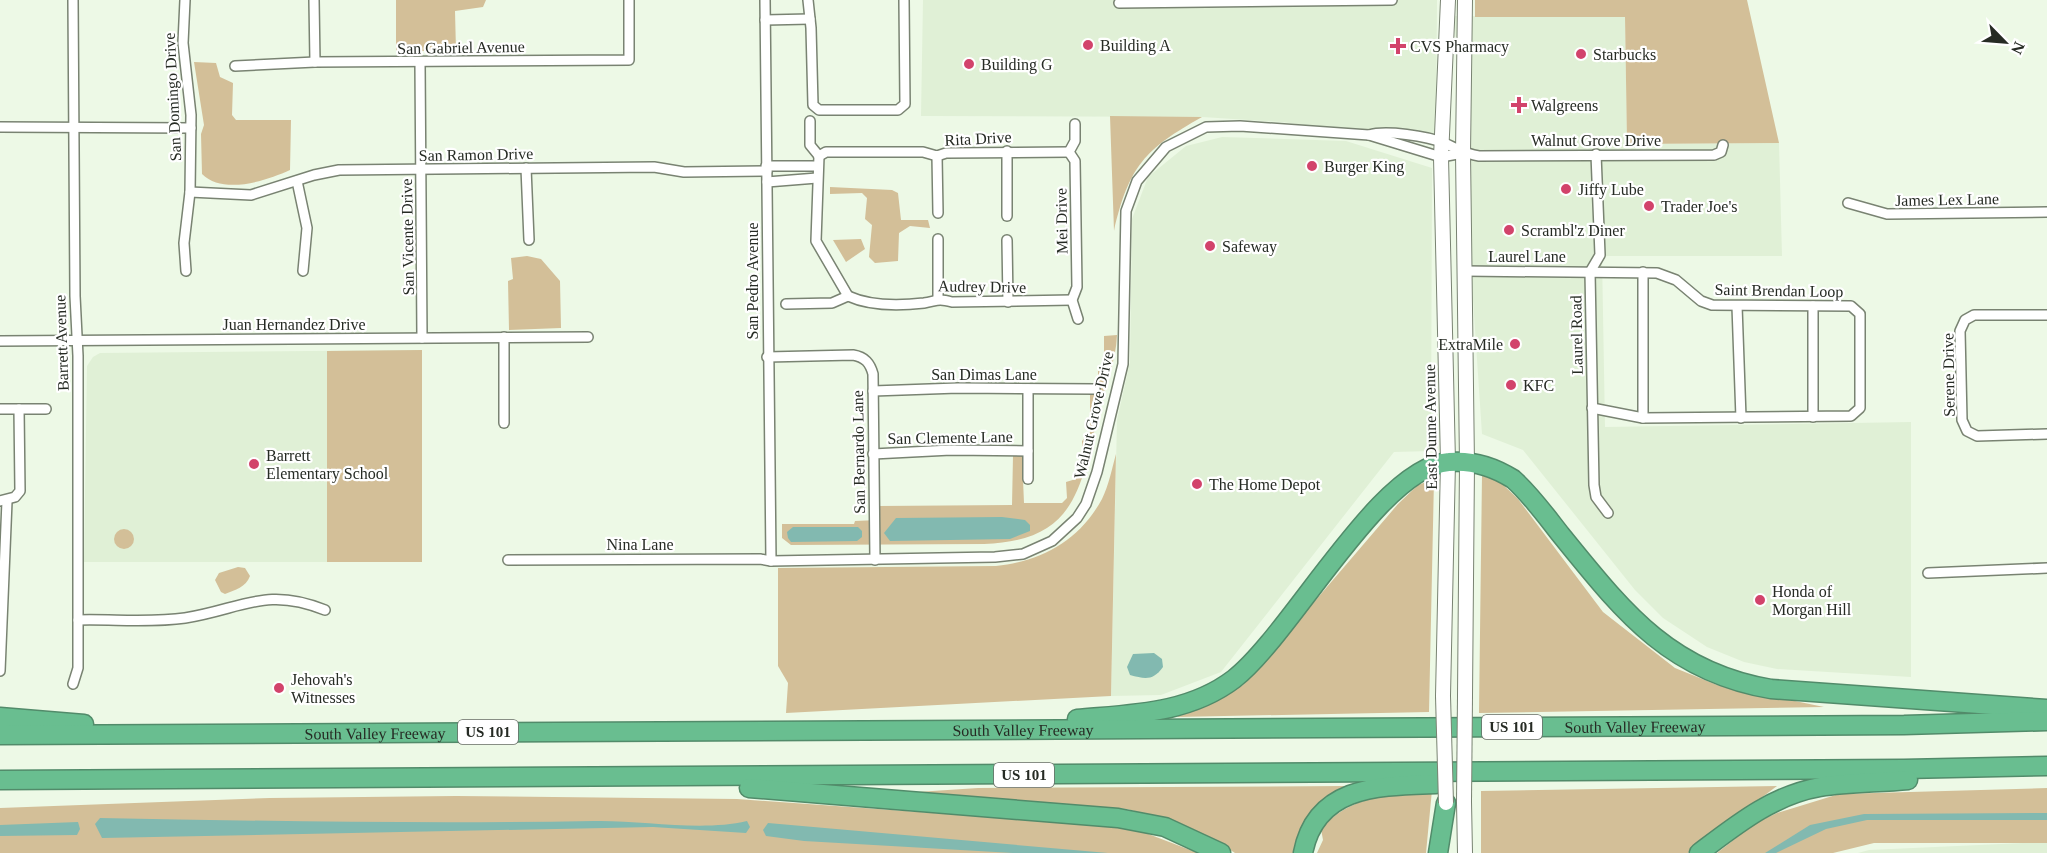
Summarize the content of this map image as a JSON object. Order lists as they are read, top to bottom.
{
  "streets": {
    "highway": ["South Valley Freeway", "US 101"],
    "main road": ["East Dunne Avenue"],
    "street": [
      "San Gabriel Avenue",
      "San Domingo Drive",
      "Rita Drive",
      "Walnut Grove Drive",
      "San Ramon Drive",
      "James Lex Lane",
      "Mei Drive",
      "San Vicente Drive",
      "Laurel Lane",
      "San Pedro Avenue",
      "Audrey Drive",
      "Saint Brendan Loop",
      "Juan Hernandez Drive",
      "Laurel Road",
      "Barrett Avenue",
      "San Dimas Lane",
      "Serene Drive",
      "San Clemente Lane",
      "San Bernardo Lane",
      "Nina Lane"
    ]
  },
  "crossings": [
    ["San Gabriel Avenue", "San Vicente Drive"],
    ["San Domingo Drive", "San Ramon Drive"],
    ["Rita Drive", "San Ramon Drive"],
    ["Rita Drive", "Mei Drive"],
    ["Walnut Grove Drive", "San Pedro Avenue"],
    ["Walnut Grove Drive", "Laurel Road"],
    ["Walnut Grove Drive", "East Dunne Avenue"],
    ["Walnut Grove Drive", "San Bernardo Lane"],
    ["Walnut Grove Drive", "Nina Lane"],
    ["San Ramon Drive", "San Vicente Drive"],
    ["San Ramon Drive", "San Pedro Avenue"],
    ["Mei Drive", "Audrey Drive"],
    ["San Vicente Drive", "Juan Hernandez Drive"],
    ["Laurel Lane", "Saint Brendan Loop"],
    ["Laurel Lane", "Laurel Road"],
    ["Laurel Lane", "East Dunne Avenue"],
    ["San Pedro Avenue", "San Bernardo Lane"],
    ["San Pedro Avenue", "Nina Lane"],
    ["Saint Brendan Loop", "Laurel Road"],
    ["Juan Hernandez Drive", "Barrett Avenue"],
    ["San Dimas Lane", "San Bernardo Lane"],
    ["San Clemente Lane", "San Bernardo Lane"]
  ],
  "places": {
    "other": [
      "Building A",
      "Starbucks",
      "Building G",
      "Burger King",
      "Jiffy Lube",
      "Trader Joe's",
      "Scrambl'z Diner",
      "Safeway",
      "ExtraMile",
      "KFC",
      "Barrett Elementary School",
      "The Home Depot",
      "Honda of Morgan Hill",
      "Jehovah's Witnesses"
    ],
    "health": ["CVS Pharmacy", "Walgreens"]
  },
  "north": "bottom right"
}
